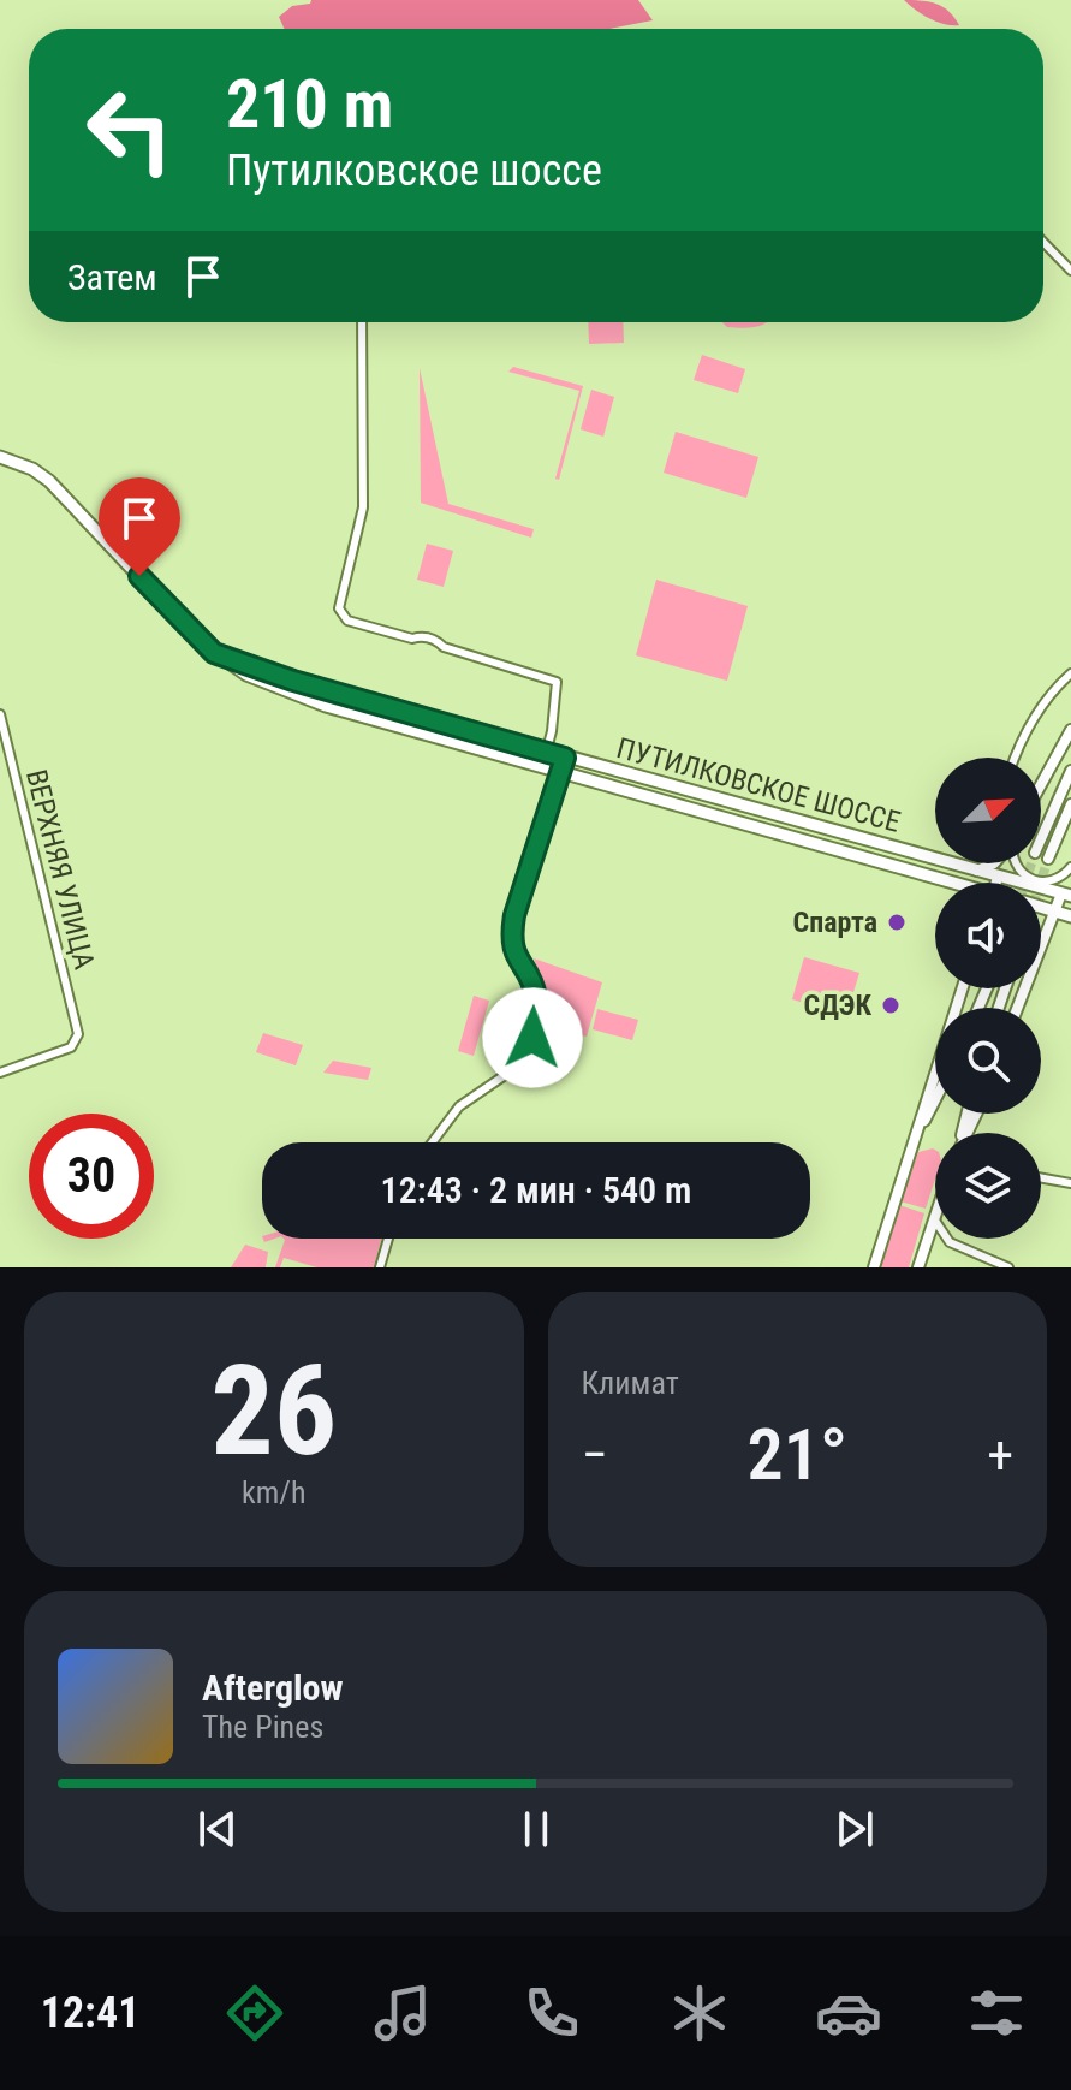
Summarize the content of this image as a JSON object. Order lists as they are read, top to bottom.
{
  "streets": {
    "main road": ["ПУТИЛКОВСКОЕ ШОССЕ"],
    "street": ["ВЕРХНЯЯ УЛИЦА"]
  },
  "places": ["Спарта", "СДЭК"],
  "north": "top right",
  "page": {
    "turn": ["210 m", "Путилковское шоссе"],
    "then": "Затем",
    "limit": "30",
    "trip": "12:43 · 2 мин · 540 m",
    "tile": [
      ["26", "km/h"],
      "Климат"
    ],
    "heat": ["−", "21°", "+"],
    "song": ["Afterglow", "The Pines"],
    "tabs": "12:41"
  }
}
